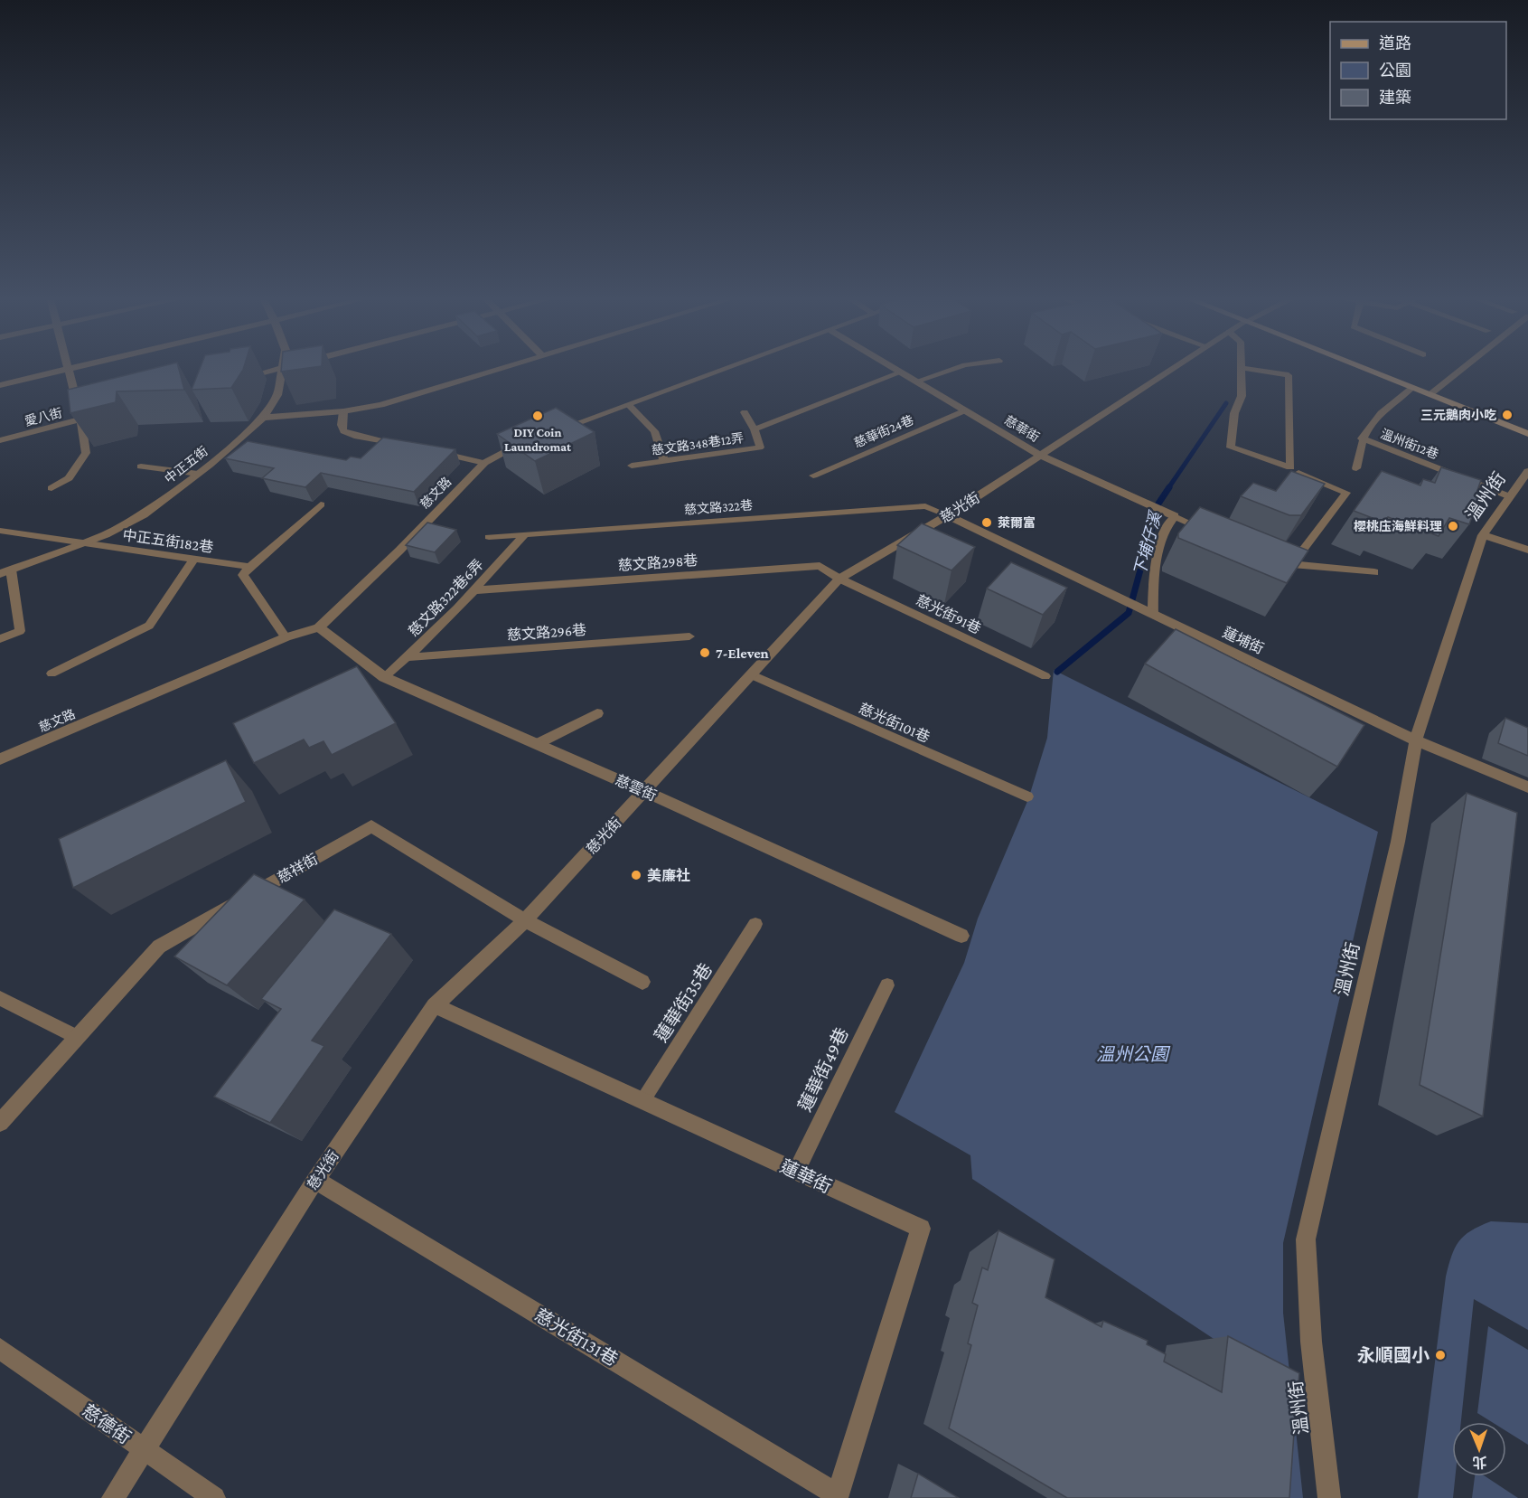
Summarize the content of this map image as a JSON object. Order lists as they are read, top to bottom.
{
  "streets": {
    "street": [
      "愛八街",
      "慈華街",
      "中正五街",
      "慈文路",
      "溫州街",
      "慈光街",
      "蓮埔街",
      "慈雲街",
      "慈祥街",
      "蓮華街",
      "慈光街131巷",
      "慈德街"
    ],
    "lane": [
      "慈華街24巷",
      "慈文路348巷12弄",
      "溫州街12巷",
      "慈文路322巷",
      "中正五街182巷",
      "慈文路298巷",
      "慈文路322巷6弄",
      "慈光街91巷",
      "慈文路296巷",
      "慈光街101巷",
      "蓮華街35巷",
      "蓮華街49巷"
    ]
  },
  "crossings": [
    ["慈華街", "慈華街24巷"],
    ["慈華街", "慈光街"],
    ["溫州街12巷", "溫州街"],
    ["中正五街", "中正五街182巷"],
    ["慈文路", "慈雲街"],
    ["溫州街", "蓮埔街"],
    ["慈文路322巷", "慈光街"],
    ["慈文路322巷", "慈文路322巷6弄"],
    ["慈文路322巷", "蓮埔街"],
    ["慈光街", "慈文路298巷"],
    ["慈光街", "慈光街91巷"],
    ["慈光街", "蓮埔街"],
    ["慈光街", "慈光街101巷"],
    ["慈光街", "慈雲街"],
    ["慈光街", "慈祥街"],
    ["慈光街", "蓮華街"],
    ["慈光街", "慈光街131巷"],
    ["慈光街", "慈德街"],
    ["慈文路298巷", "慈文路322巷6弄"],
    ["慈文路298巷", "慈光街91巷"],
    ["慈文路322巷6弄", "慈文路296巷"],
    ["慈文路322巷6弄", "慈雲街"],
    ["蓮華街35巷", "蓮華街"],
    ["蓮華街49巷", "蓮華街"],
    ["蓮華街", "慈光街131巷"]
  ],
  "water": ["下埔仔溪"],
  "parks": ["溫州公園"],
  "places": [
    "三元鵝肉小吃",
    "DIY Coin Laundromat",
    "萊爾富",
    "櫻桃庒海鮮料理",
    "7-Eleven",
    "美廉社",
    "永順國小"
  ],
  "legend": ["道路", "公園", "建築"],
  "north": "bottom"
}
